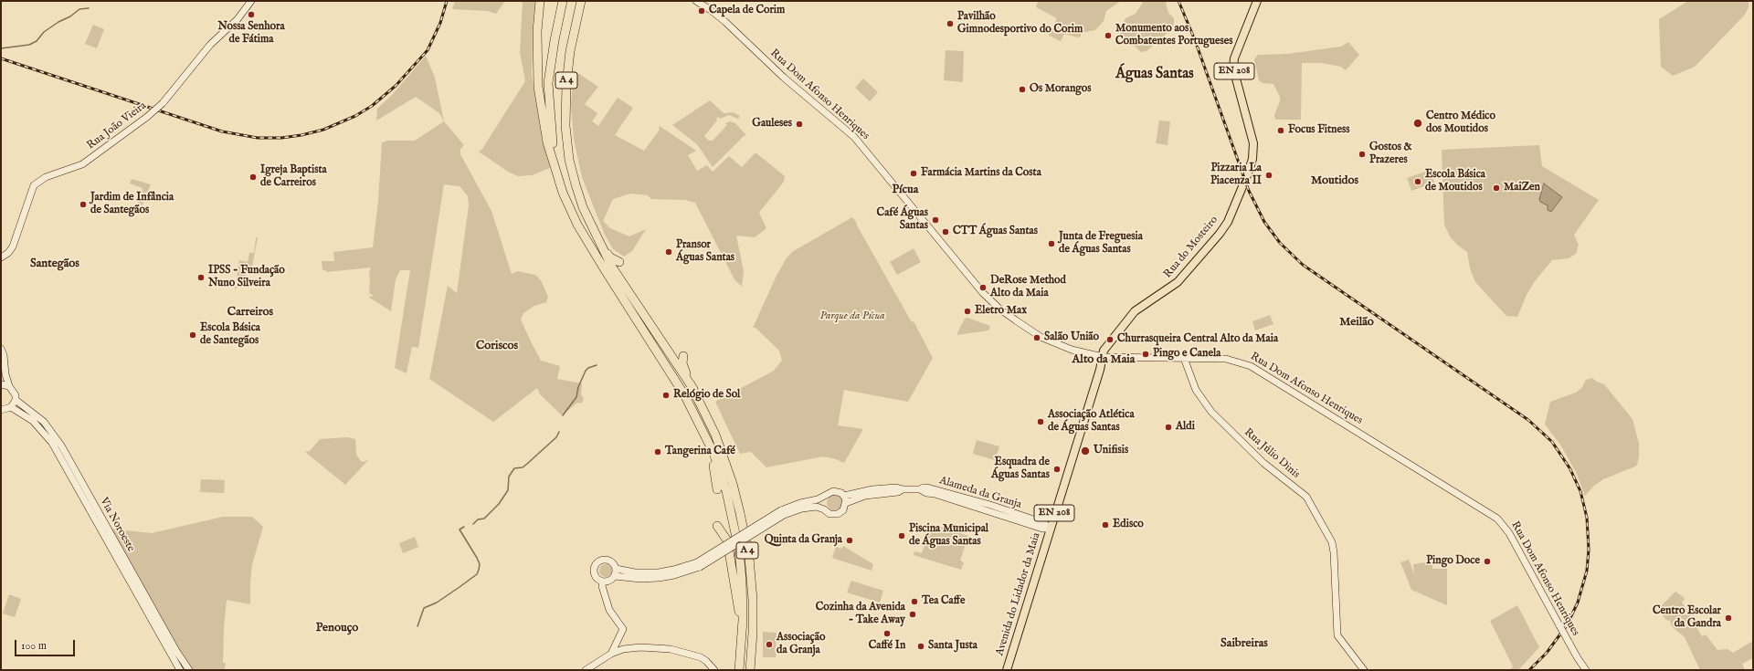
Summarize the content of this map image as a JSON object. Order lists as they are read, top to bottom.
{
  "streets": {
    "highway": ["A 4"],
    "main road": [
      "EN 208",
      "Rua Dom Afonso Henriques",
      "Rua João Vieira",
      "Rua do Mosteiro",
      "Rua Júlio Dinis",
      "Alameda da Granja",
      "Via Noroeste",
      "Avenida do Lidador da Maia"
    ]
  },
  "crossings": [
    ["Rua Dom Afonso Henriques", "Rua do Mosteiro"],
    ["Rua Dom Afonso Henriques", "Rua Júlio Dinis"],
    ["Rua Dom Afonso Henriques", "Avenida do Lidador da Maia"],
    ["Rua do Mosteiro", "Avenida do Lidador da Maia"],
    ["Alameda da Granja", "Avenida do Lidador da Maia"]
  ],
  "districts": [
    "Águas Santas",
    "Moutidos",
    "Pícua",
    "Santegãos",
    "Carreiros",
    "Meilão",
    "Coriscos",
    "Alto da Maia",
    "Penouço",
    "Saibreiras"
  ],
  "parks": ["Parque da Pícua"],
  "places": [
    "Capela de Corim",
    "Nossa Senhora de Fátima",
    "Pavilhão Gimnodesportivo do Corim",
    "Monumento aos Combatentes Portugueses",
    "Os Morangos",
    "Centro Médico dos Moutidos",
    "Gauleses",
    "Focus Fitness",
    "Gostos & Prazeres",
    "Farmácia Martins da Costa",
    "Pizzaria La Piacenza II",
    "Igreja Baptista de Carreiros",
    "Escola Básica de Moutidos",
    "MaiZen",
    "Jardim de Infância de Santegãos",
    "Café Águas Santas",
    "CTT Águas Santas",
    "Junta de Freguesia de Águas Santas",
    "Pransor Águas Santas",
    "IPSS - Fundação Nuno Silveira",
    "DeRose Method Alto da Maia",
    "Eletro Max",
    "Escola Básica de Santegãos",
    "Salão União",
    "Churrasqueira Central Alto da Maia",
    "Pingo e Canela",
    "Relógio de Sol",
    "Associação Atlética de Águas Santas",
    "Aldi",
    "Unifisis",
    "Tangerina Café",
    "Esquadra de Águas Santas",
    "Edisco",
    "Piscina Municipal de Águas Santas",
    "Quinta da Granja",
    "Pingo Doce",
    "Tea Caffe",
    "Cozinha da Avenida - Take Away",
    "Centro Escolar da Gandra",
    "Caffé In",
    "Associação da Granja",
    "Santa Justa"
  ],
  "scale_bar": "100 m"
}
